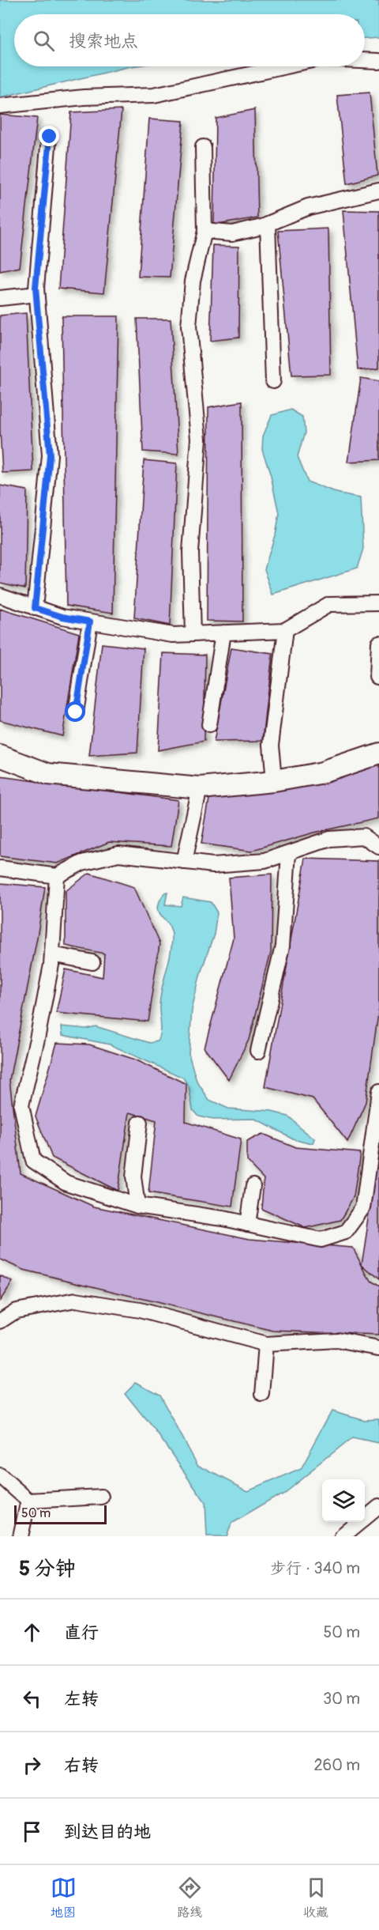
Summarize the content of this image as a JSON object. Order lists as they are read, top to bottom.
{
  "scale_bar": "50 m",
  "page": {
    "search": "搜索地点",
    "scale": "50 m",
    "heading": ["5 分钟", "步行 · 340 m"],
    "list": [
      ["直行", "50 m"],
      ["左转", "30 m"],
      ["右转", "260 m"],
      "到达目的地"
    ],
    "nav": ["地图", "路线", "收藏"]
  }
}
